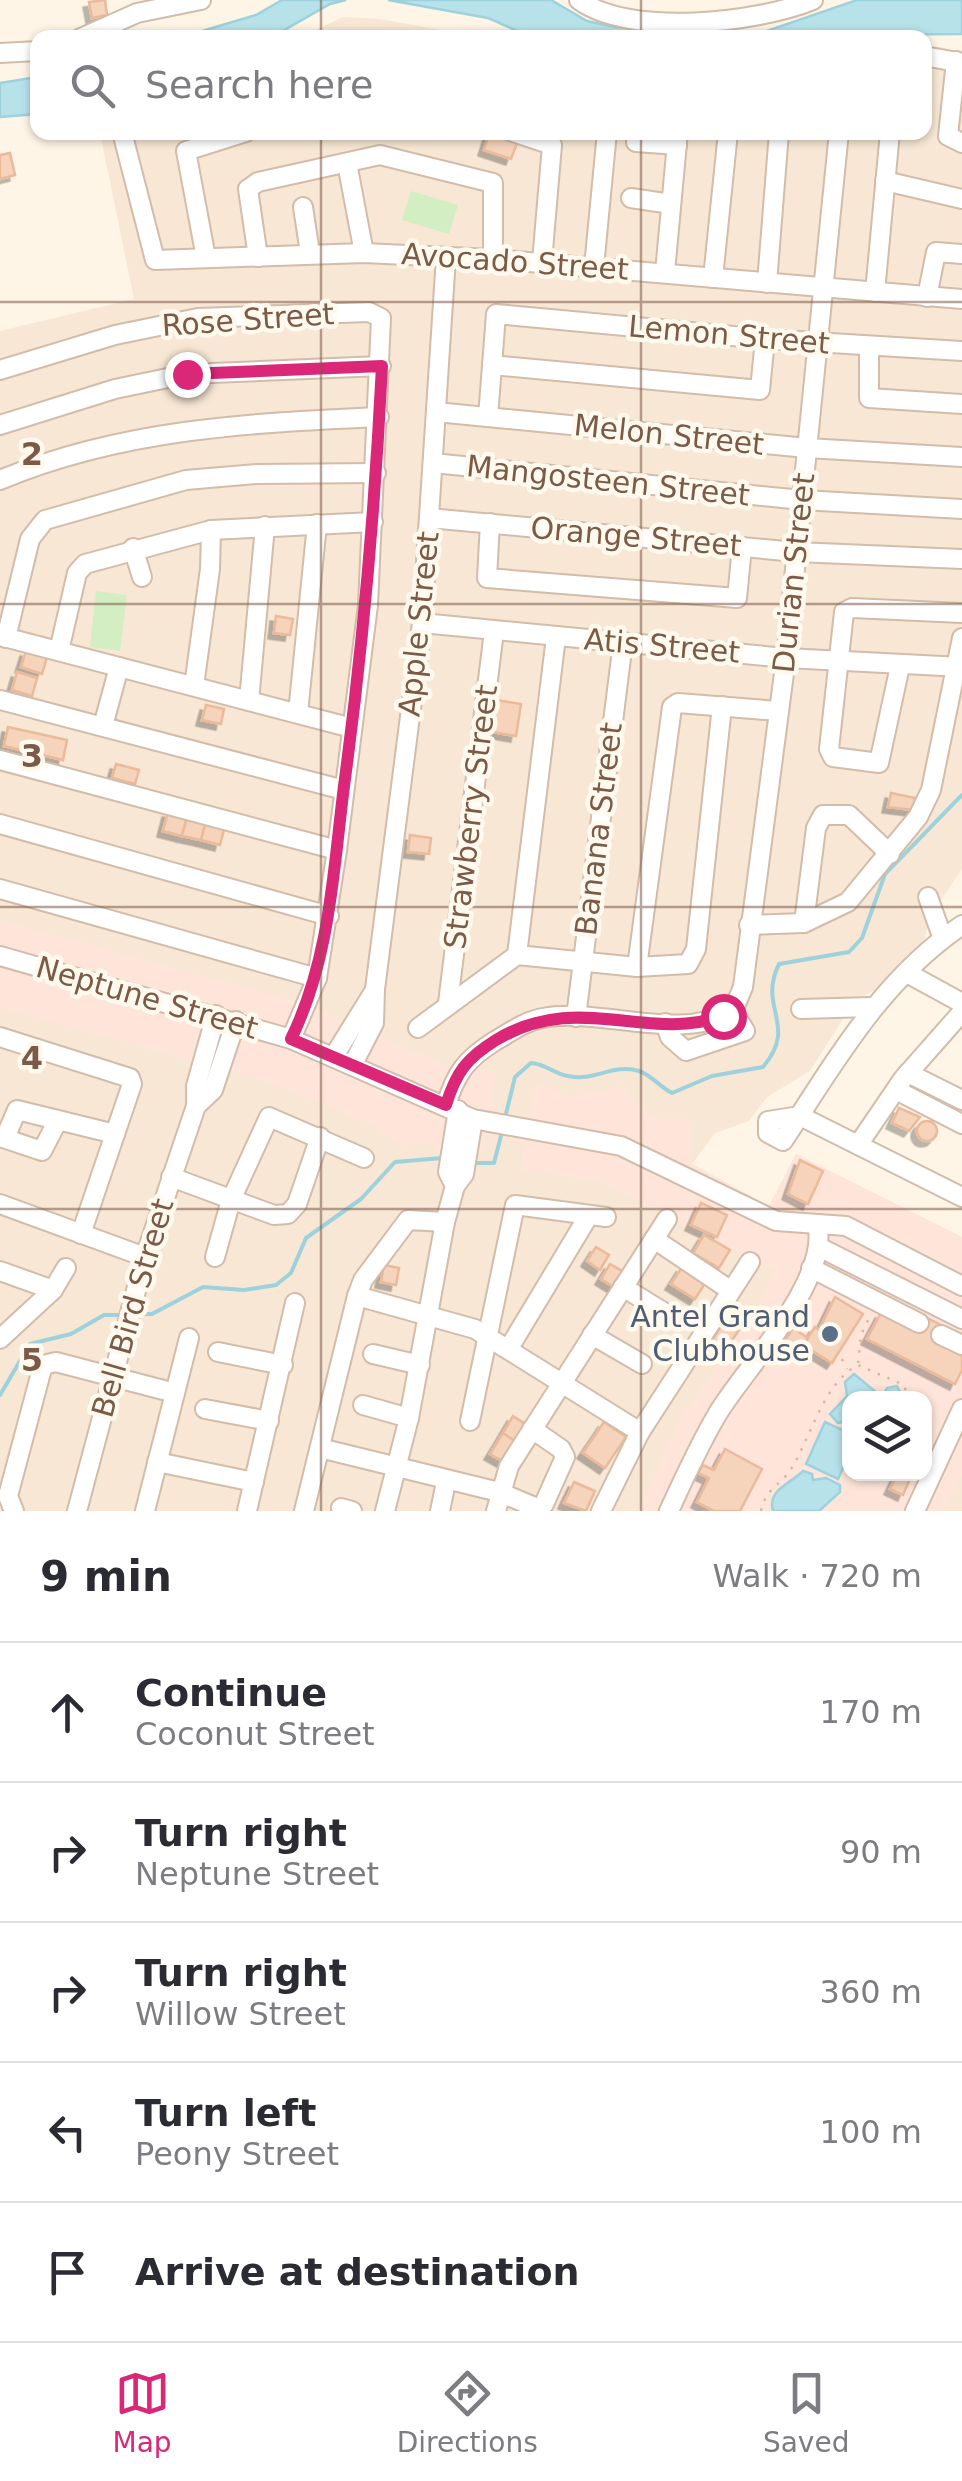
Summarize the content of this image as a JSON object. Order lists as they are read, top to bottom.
{
  "streets": {
    "street": [
      "Avocado Street",
      "Rose Street",
      "Lemon Street",
      "Melon Street",
      "Mangosteen Street",
      "Orange Street",
      "Durian Street",
      "Apple Street",
      "Atis Street",
      "Strawberry Street",
      "Banana Street",
      "Neptune Street",
      "Bell Bird Street"
    ]
  },
  "crossings": [
    ["Avocado Street", "Durian Street"],
    ["Avocado Street", "Apple Street"],
    ["Lemon Street", "Durian Street"],
    ["Melon Street", "Durian Street"],
    ["Melon Street", "Apple Street"],
    ["Mangosteen Street", "Durian Street"],
    ["Mangosteen Street", "Apple Street"],
    ["Orange Street", "Durian Street"],
    ["Orange Street", "Apple Street"],
    ["Durian Street", "Atis Street"],
    ["Apple Street", "Atis Street"],
    ["Apple Street", "Neptune Street"],
    ["Atis Street", "Strawberry Street"],
    ["Atis Street", "Banana Street"],
    ["Neptune Street", "Bell Bird Street"]
  ],
  "places": ["Antel Grand Clubhouse"],
  "page": {
    "search": "Search here",
    "heading": ["9 min", "Walk · 720 m"],
    "list": [
      ["Continue", "Coconut Street", "170 m"],
      ["Turn right", "Neptune Street", "90 m"],
      ["Turn right", "Willow Street", "360 m"],
      ["Turn left", "Peony Street", "100 m"],
      "Arrive at destination"
    ],
    "nav": ["Map", "Directions", "Saved"]
  },
  "grid": {
    "rows": [
      "2",
      "3",
      "4",
      "5"
    ]
  }
}
